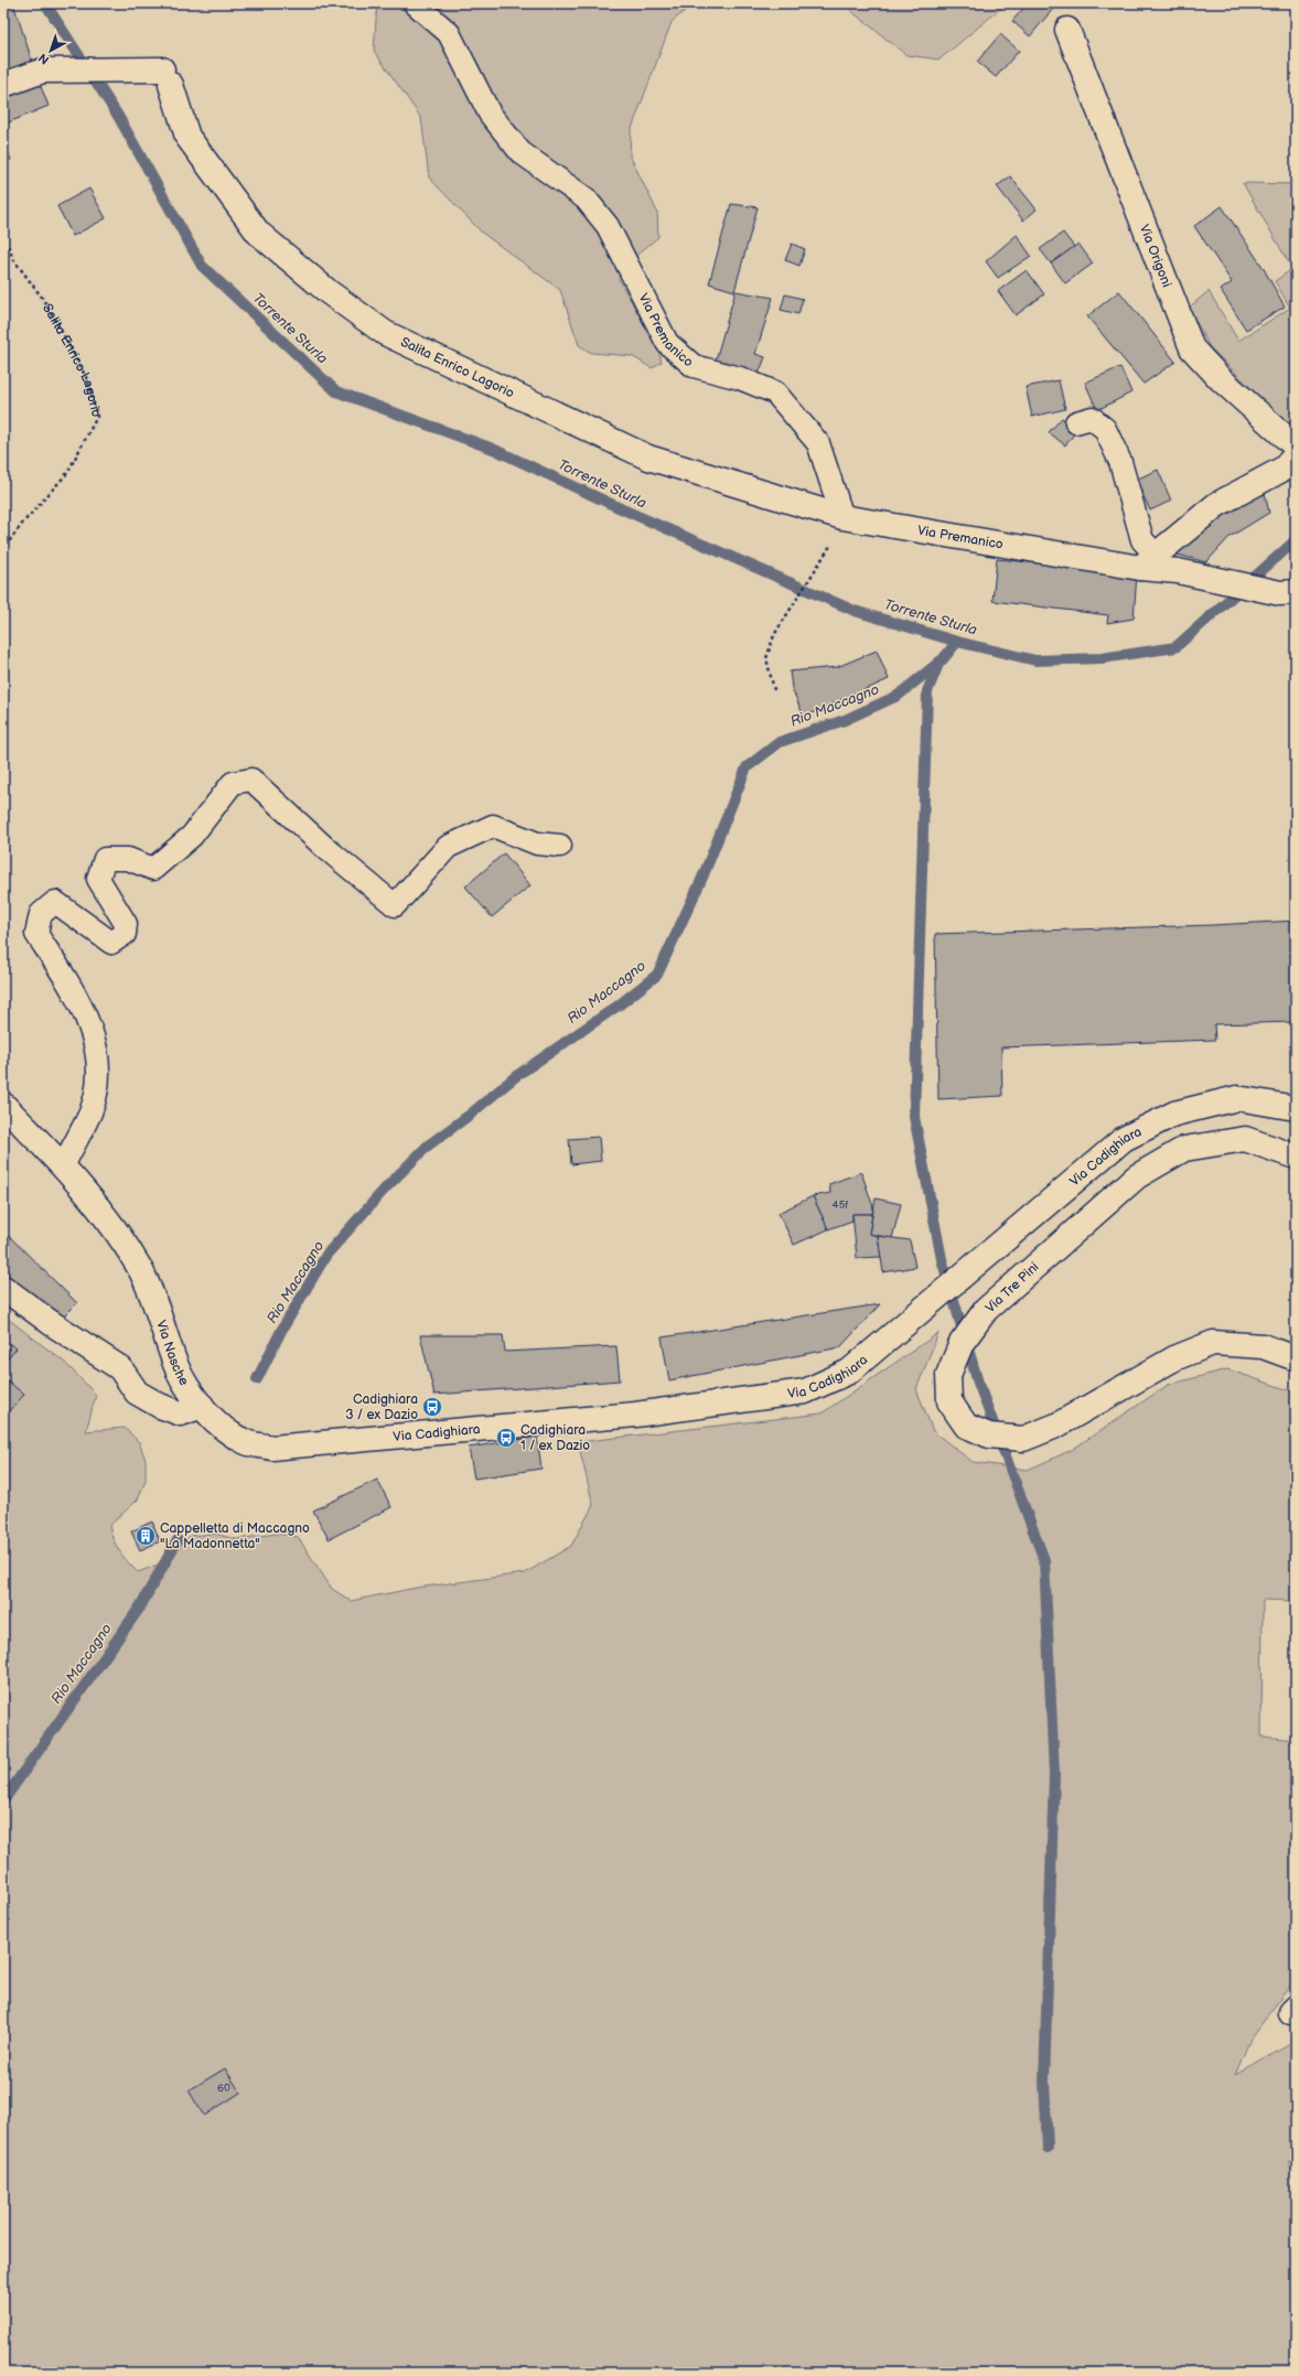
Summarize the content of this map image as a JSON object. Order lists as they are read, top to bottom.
{
  "streets": {
    "street": [
      "Via Origoni",
      "Via Premanico",
      "Salita Enrico Lagorio",
      "Via Cadighiara",
      "Via Tre Pini",
      "Via Nasche"
    ]
  },
  "crossings": [
    ["Via Premanico", "Salita Enrico Lagorio"],
    ["Via Cadighiara", "Via Nasche"]
  ],
  "water": ["Torrente Sturla", "Rio Maccagno"],
  "places": {
    "bus stop": ["Cadighiara 3 / ex Dazio", "Cadighiara 1 / ex Dazio"],
    "building": ["Cappelletta di Maccagno \"La Madonnetta\""]
  },
  "house_numbers": ["45f", "60"],
  "north": "bottom left"
}
